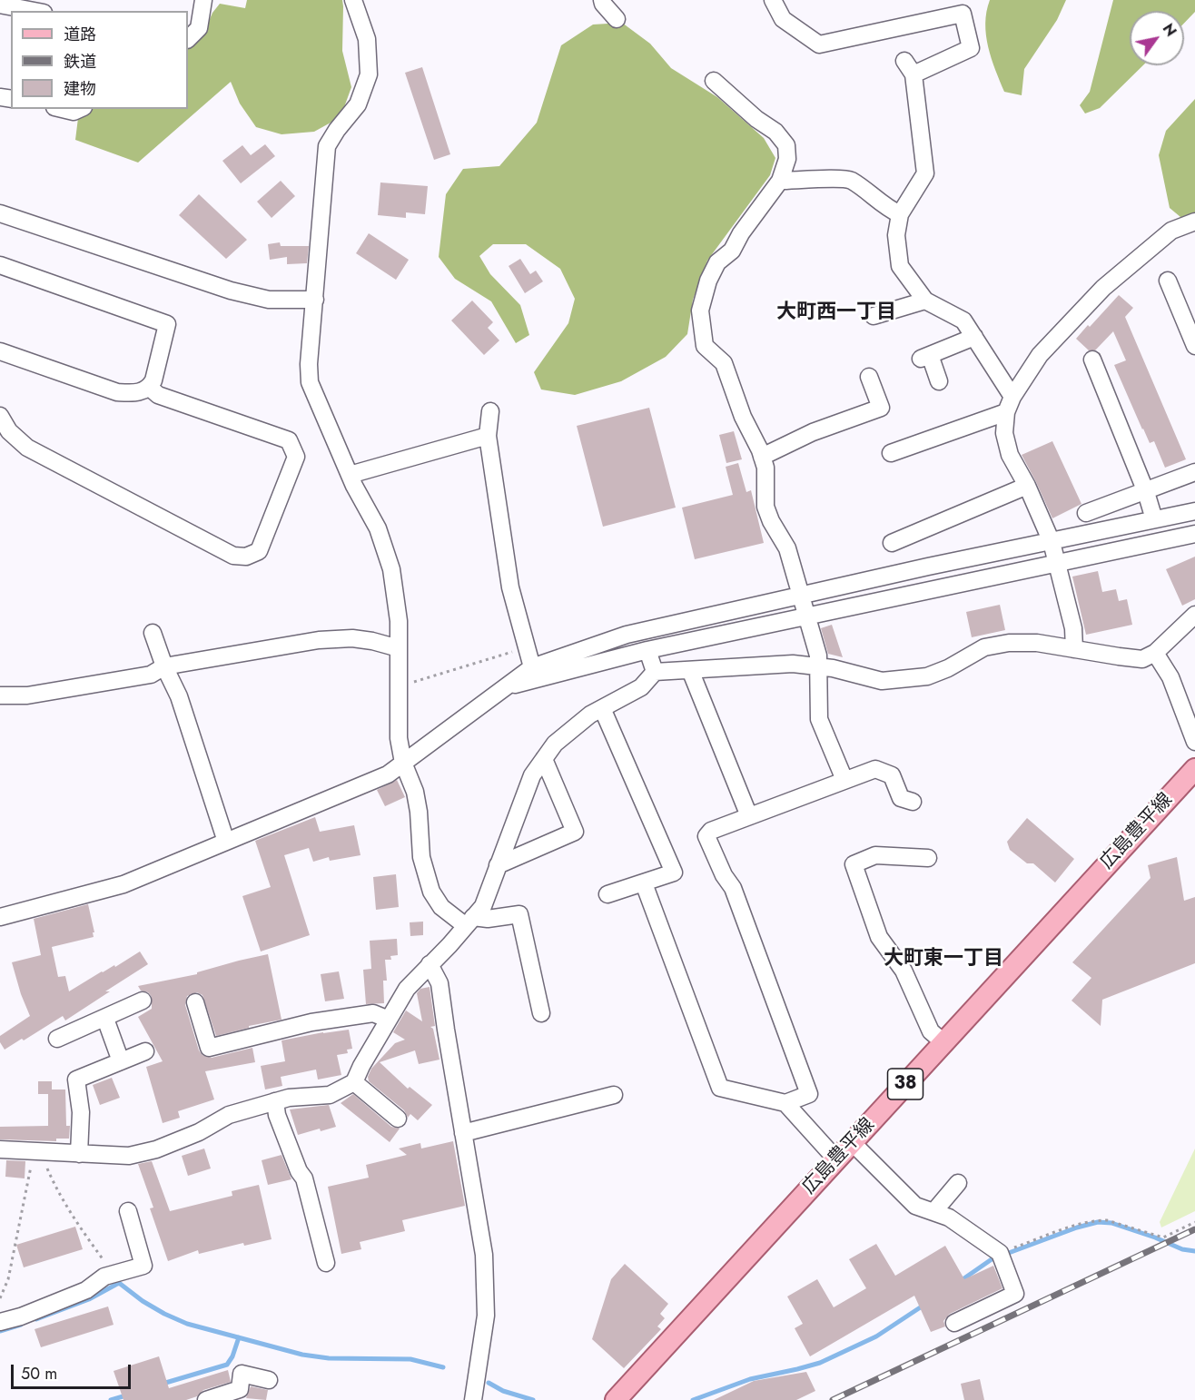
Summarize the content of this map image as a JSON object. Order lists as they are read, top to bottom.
{
  "streets": {
    "main road": ["広島豊平線", "38"]
  },
  "districts": ["大町西一丁目", "大町東一丁目"],
  "legend": ["道路", "鉄道", "建物"],
  "scale_bar": "50 m",
  "north": "top right"
}
